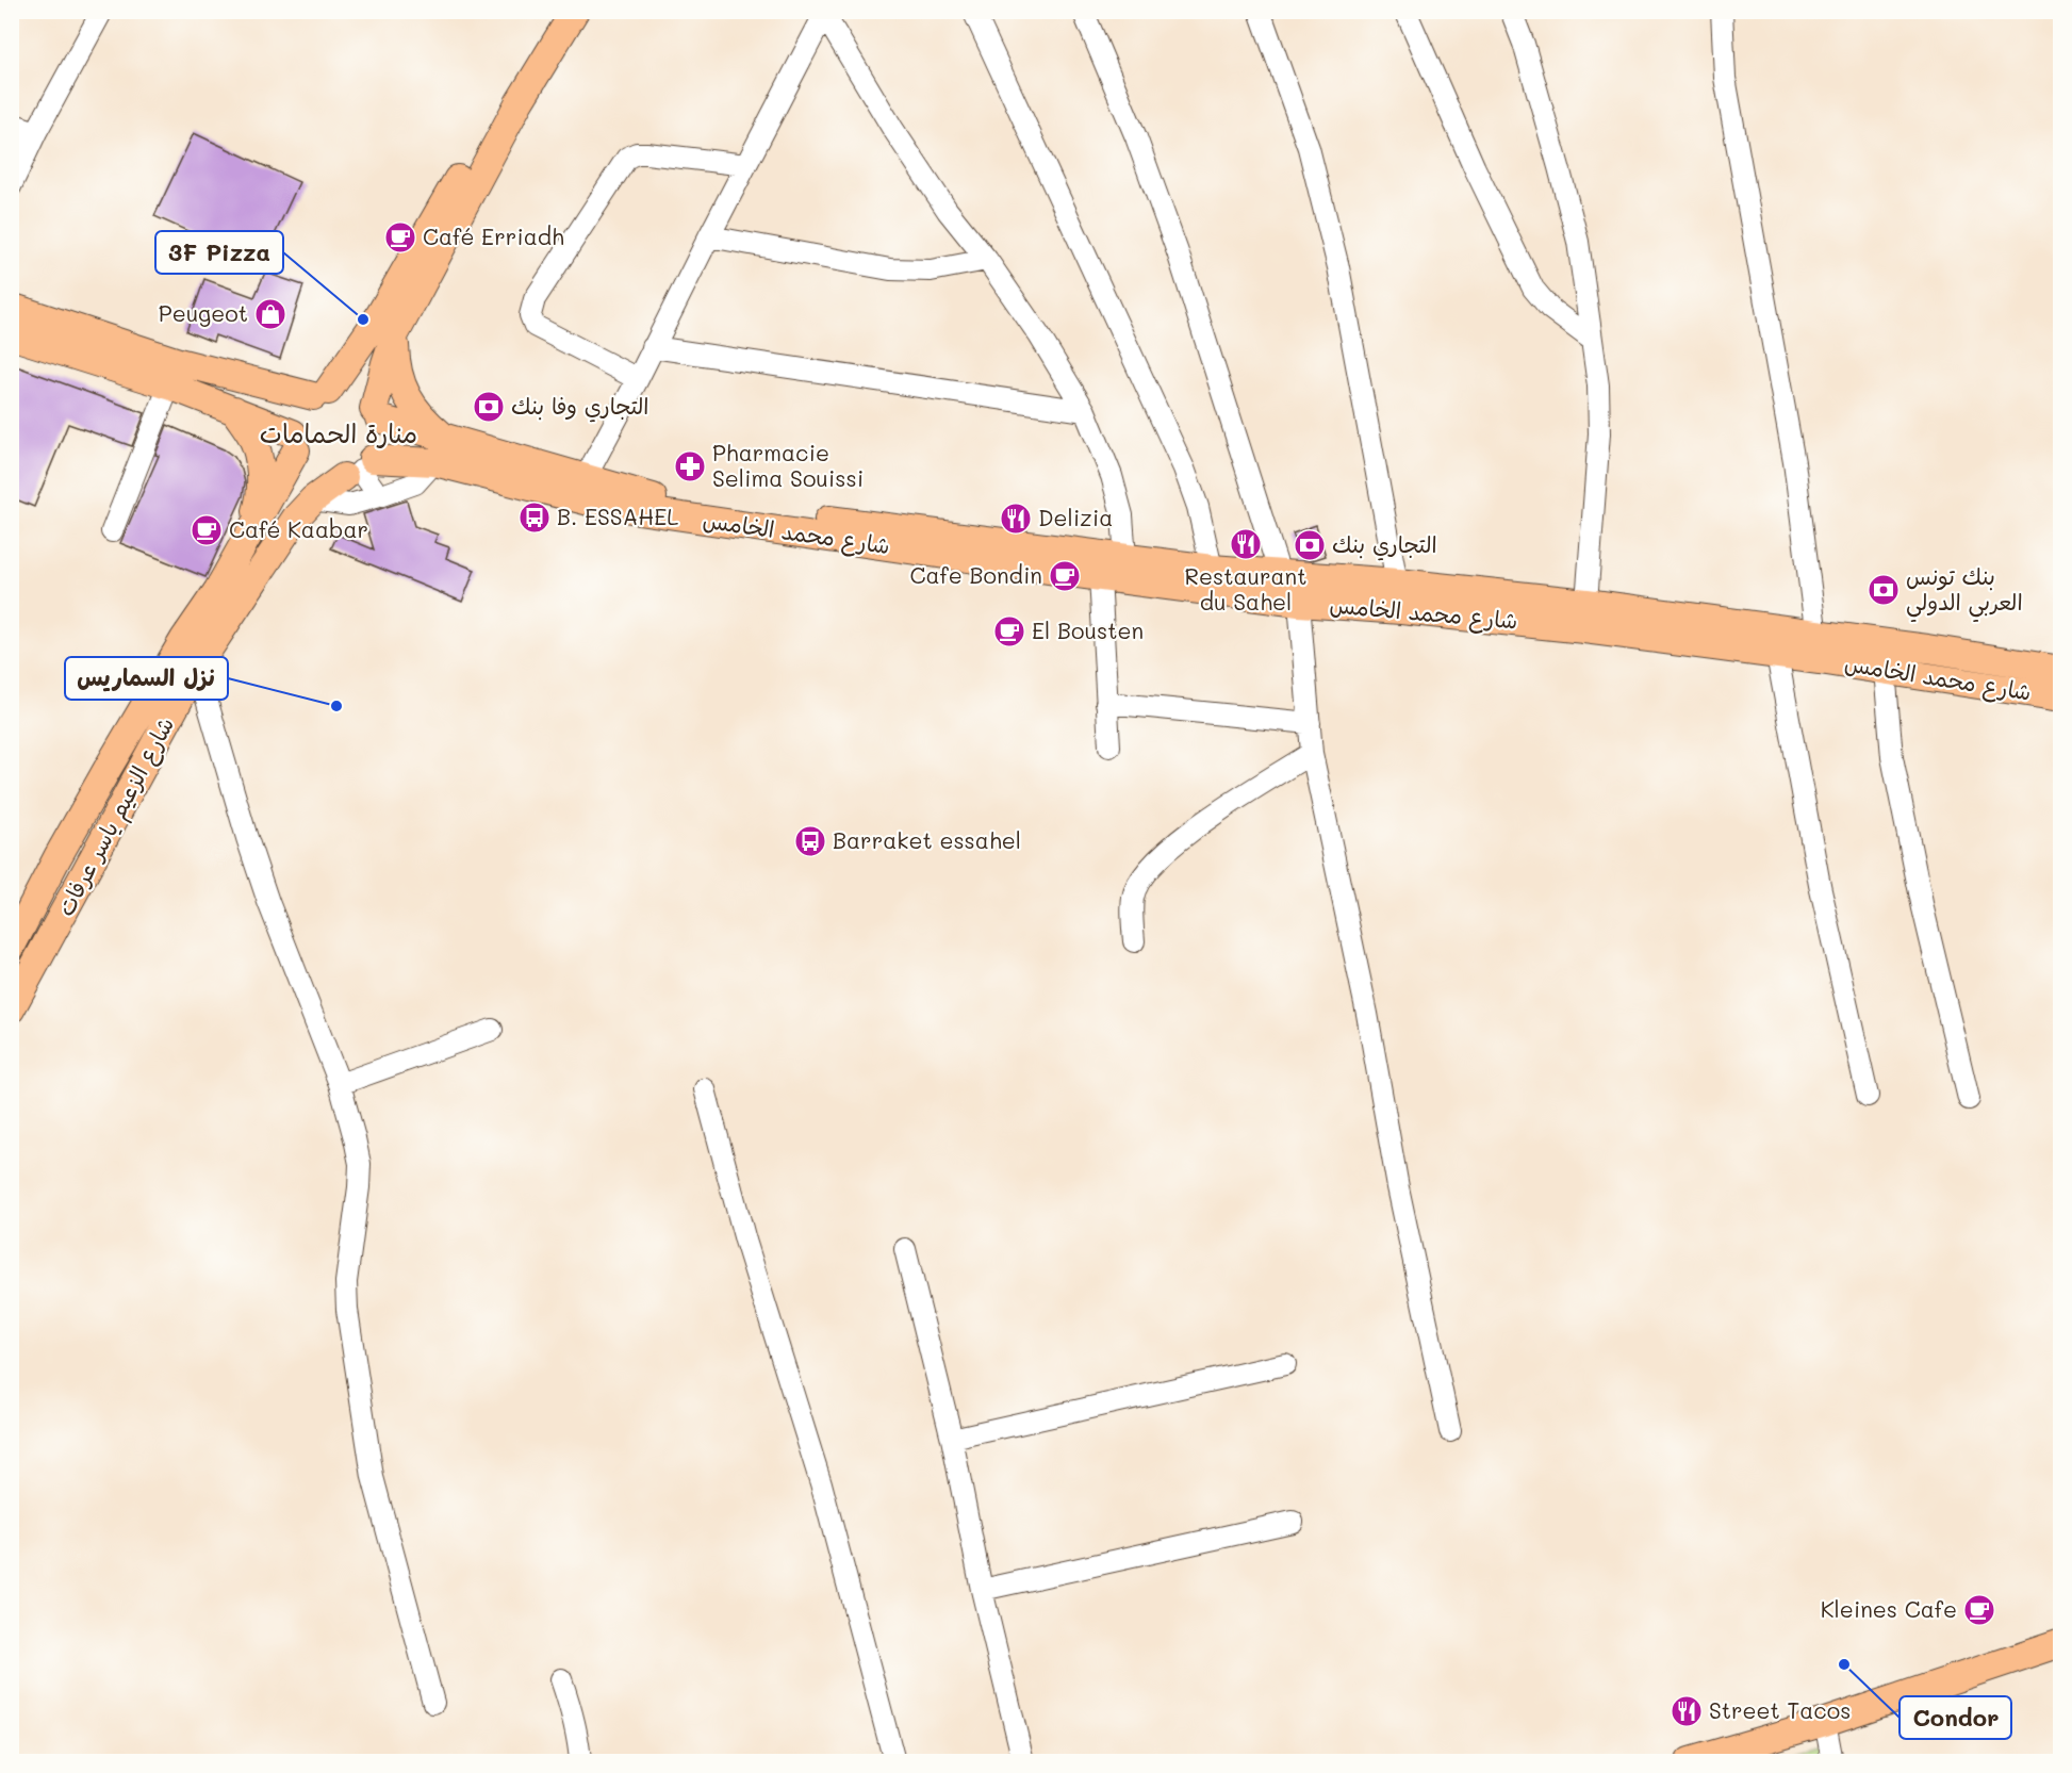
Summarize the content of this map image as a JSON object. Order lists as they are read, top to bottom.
{
  "streets": {
    "main road": ["شارع محمد الخامس", "شارع الزعيم ياسر عرفات"]
  },
  "crossings": [
    ["شارع محمد الخامس", "شارع الزعيم ياسر عرفات"]
  ],
  "districts": ["منارة الحمامات"],
  "places": {
    "cafe": [
      "Café Erriadh",
      "Café Kaabar",
      "Cafe Bondin",
      "El Bousten",
      "Kleines Cafe"
    ],
    "shop": ["Peugeot"],
    "other": ["3F Pizza", "نزل السماريس", "Condor"],
    "bank": ["التجاري وفا بنك", "التجاري بنك", "بنك تونس العربي الدولي"],
    "pharmacy": ["Pharmacie Selima Souissi"],
    "bus stop": ["B. ESSAHEL", "Barraket essahel"],
    "restaurant": ["Delizia", "Restaurant du Sahel", "Street Tacos"]
  }
}
